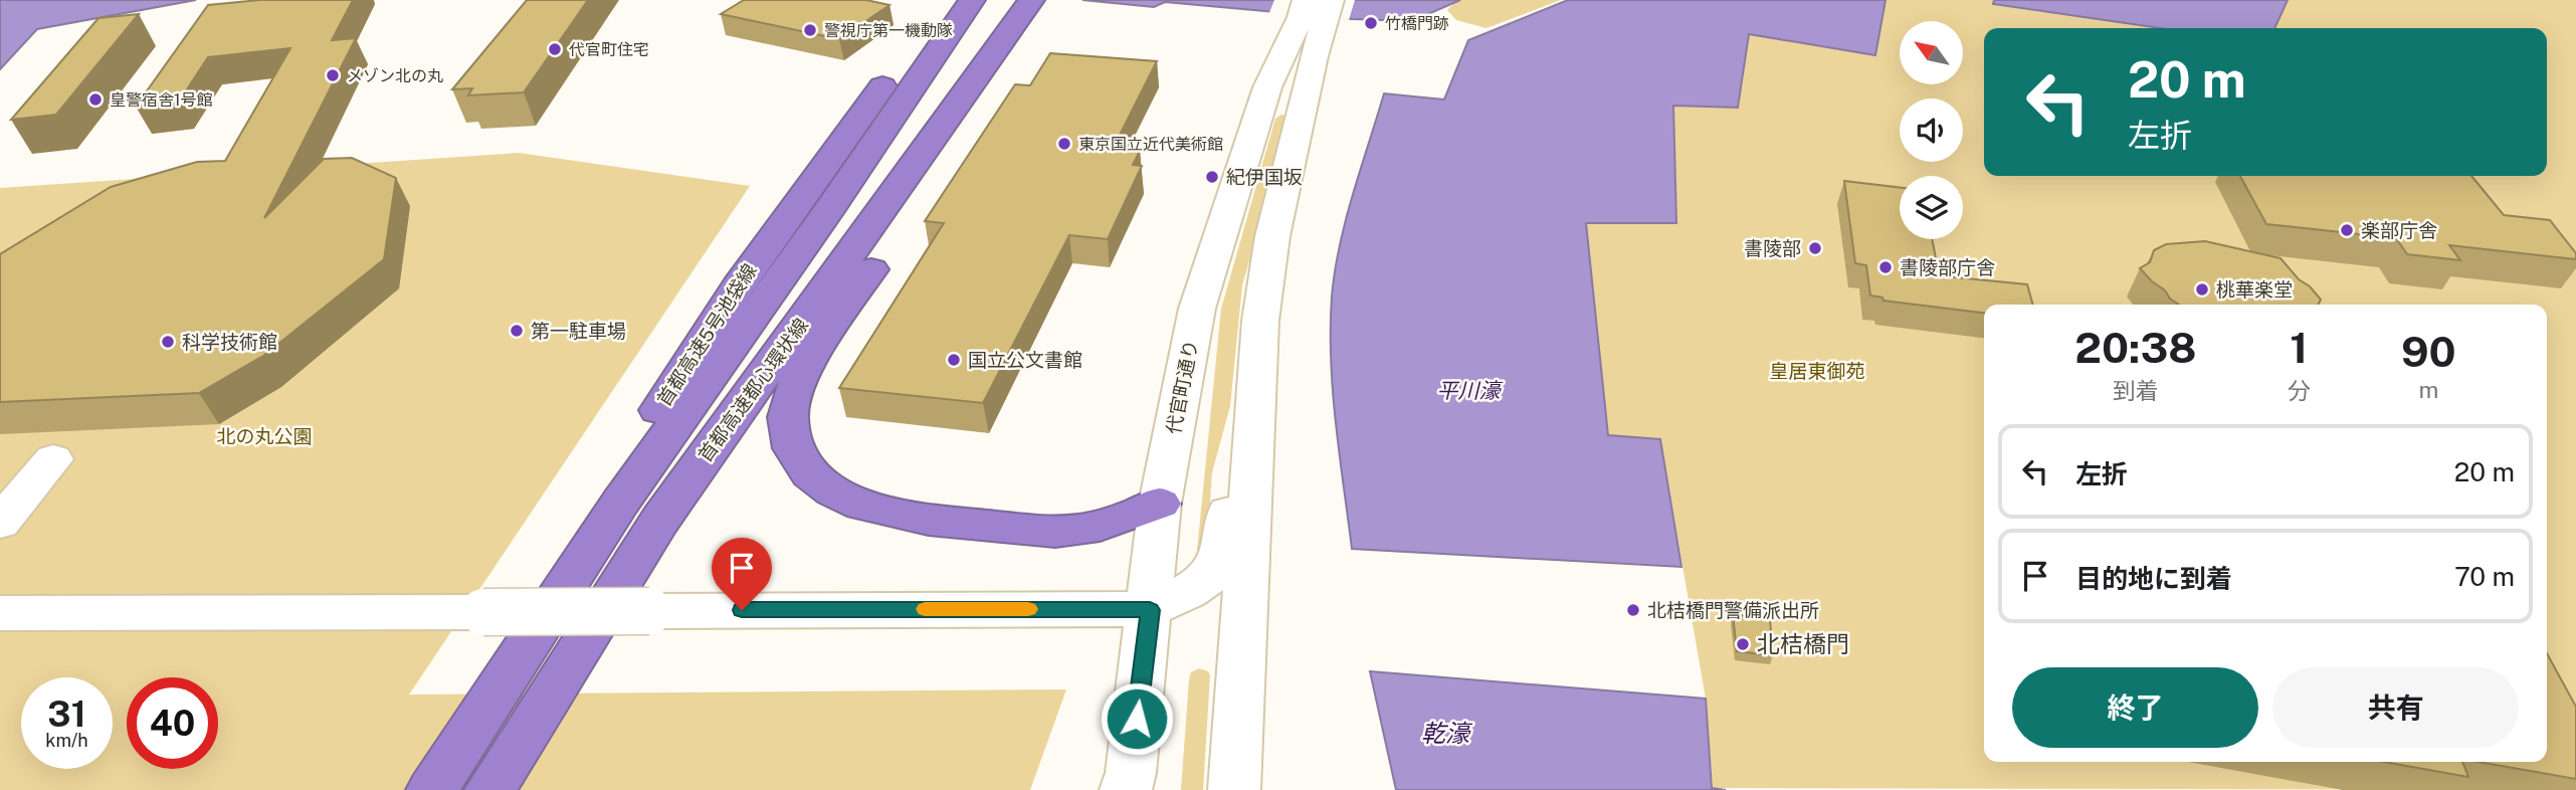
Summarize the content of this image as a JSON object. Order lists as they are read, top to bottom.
{
  "streets": {
    "highway": ["首都高速都心環状線"],
    "street": ["代官町通り"]
  },
  "water": ["平川濠", "乾濠"],
  "parks": ["皇居東御苑", "北の丸公園"],
  "places": [
    "竹橋門跡",
    "警視庁第一機動隊",
    "代官町住宅",
    "メゾン北の丸",
    "皇警宿舎1号館",
    "東京国立近代美術館",
    "紀伊国坂",
    "楽部庁舎",
    "書陵部",
    "書陵部庁舎",
    "桃華楽堂",
    "第一駐車場",
    "科学技術館",
    "国立公文書館",
    "北桔橋門警備派出所",
    "北桔橋門"
  ],
  "north": "top left",
  "page": {
    "turn": ["20 m", "左折"],
    "eta": [
      "20:38",
      "到着",
      "1",
      "分",
      "90",
      "m"
    ],
    "list": [
      {
        "name": "左折",
        "value": "20 m"
      },
      {
        "name": "目的地に到着",
        "value": "70 m"
      }
    ],
    "buttons": ["終了", "共有"],
    "speed": "31 km/h",
    "limit": "40"
  }
}
